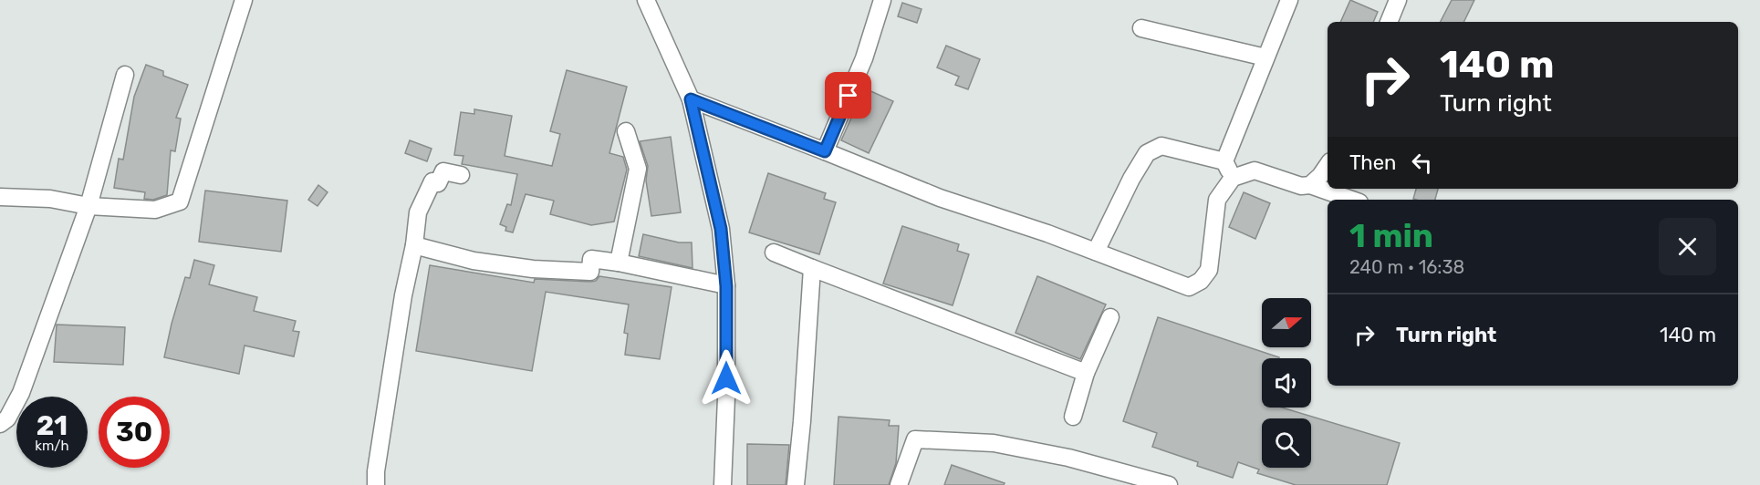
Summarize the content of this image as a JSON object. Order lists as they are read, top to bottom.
{
  "north": "right",
  "page": {
    "turn": ["140 m", "Turn right"],
    "then": "Then",
    "heading": ["1 min", "240 m · 16:38"],
    "list": [
      {
        "name": "Turn right",
        "value": "140 m"
      }
    ],
    "speed": "21 km/h",
    "limit": "30"
  }
}
